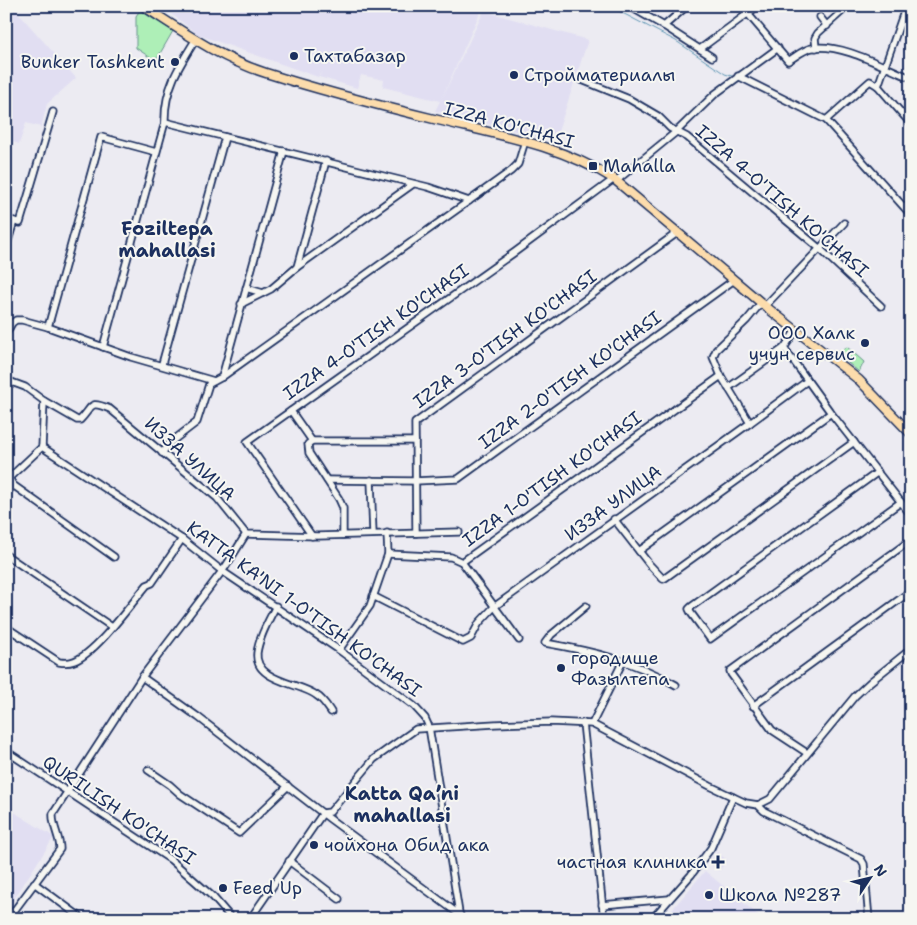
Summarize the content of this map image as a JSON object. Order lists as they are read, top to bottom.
{
  "streets": {
    "main road": ["IZZA KO'CHASI"],
    "street": [
      "IZZA 4-O'TISH KO'CHASI",
      "IZZA 3-O'TISH KO'CHASI",
      "IZZA 2-O'TISH KO'CHASI",
      "ИЗЗА УЛИЦА",
      "IZZA 1-O'TISH KO'CHASI",
      "KATTA KA'NI 1-O'TISH KO'CHASI",
      "QURILISH KO'CHASI"
    ]
  },
  "crossings": [
    ["IZZA KO'CHASI", "IZZA 4-O'TISH KO'CHASI"],
    ["IZZA KO'CHASI", "IZZA 3-O'TISH KO'CHASI"],
    ["IZZA KO'CHASI", "IZZA 2-O'TISH KO'CHASI"],
    ["IZZA 3-O'TISH KO'CHASI", "IZZA 2-O'TISH KO'CHASI"]
  ],
  "districts": ["Foziltepa mahallasi", "Katta Qaʼni mahallasi"],
  "places": {
    "other": [
      "Тахтабазар",
      "Bunker Tashkent",
      "Стройматериалы",
      "ООО Халк учун сервис",
      "городище Фазылтепа",
      "чойхона Обид ака",
      "Feed Up",
      "Школа №287"
    ],
    "transit": ["Mahalla"],
    "health": ["частная клиника"]
  },
  "north": "top right"
}
